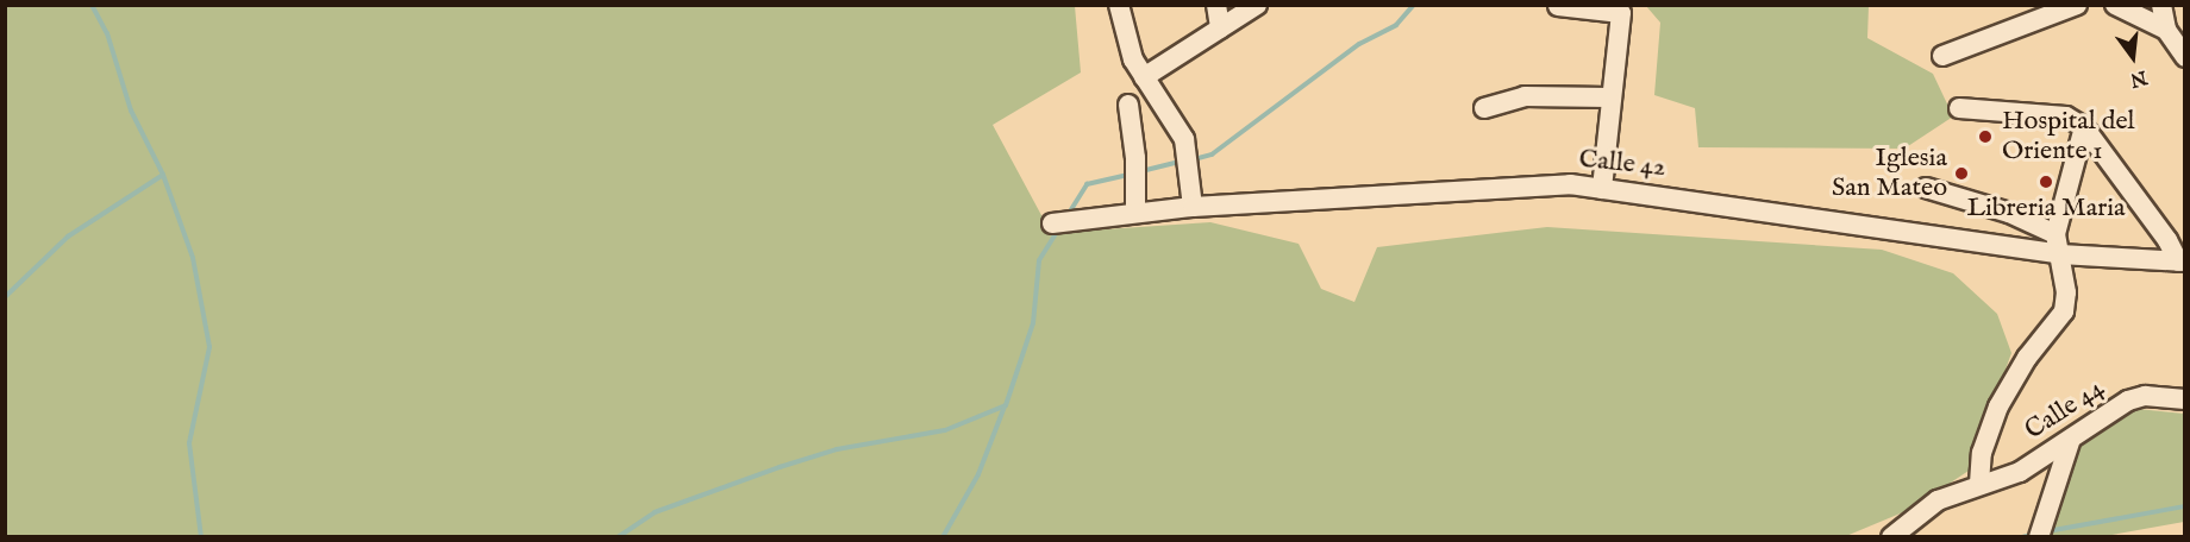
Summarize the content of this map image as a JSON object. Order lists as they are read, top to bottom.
{
  "streets": {
    "street": ["Calle 42", "Calle 44"]
  },
  "places": ["Hospital del Oriente 1", "Iglesia San Mateo", "Libreria Maria"],
  "north": "bottom"
}
